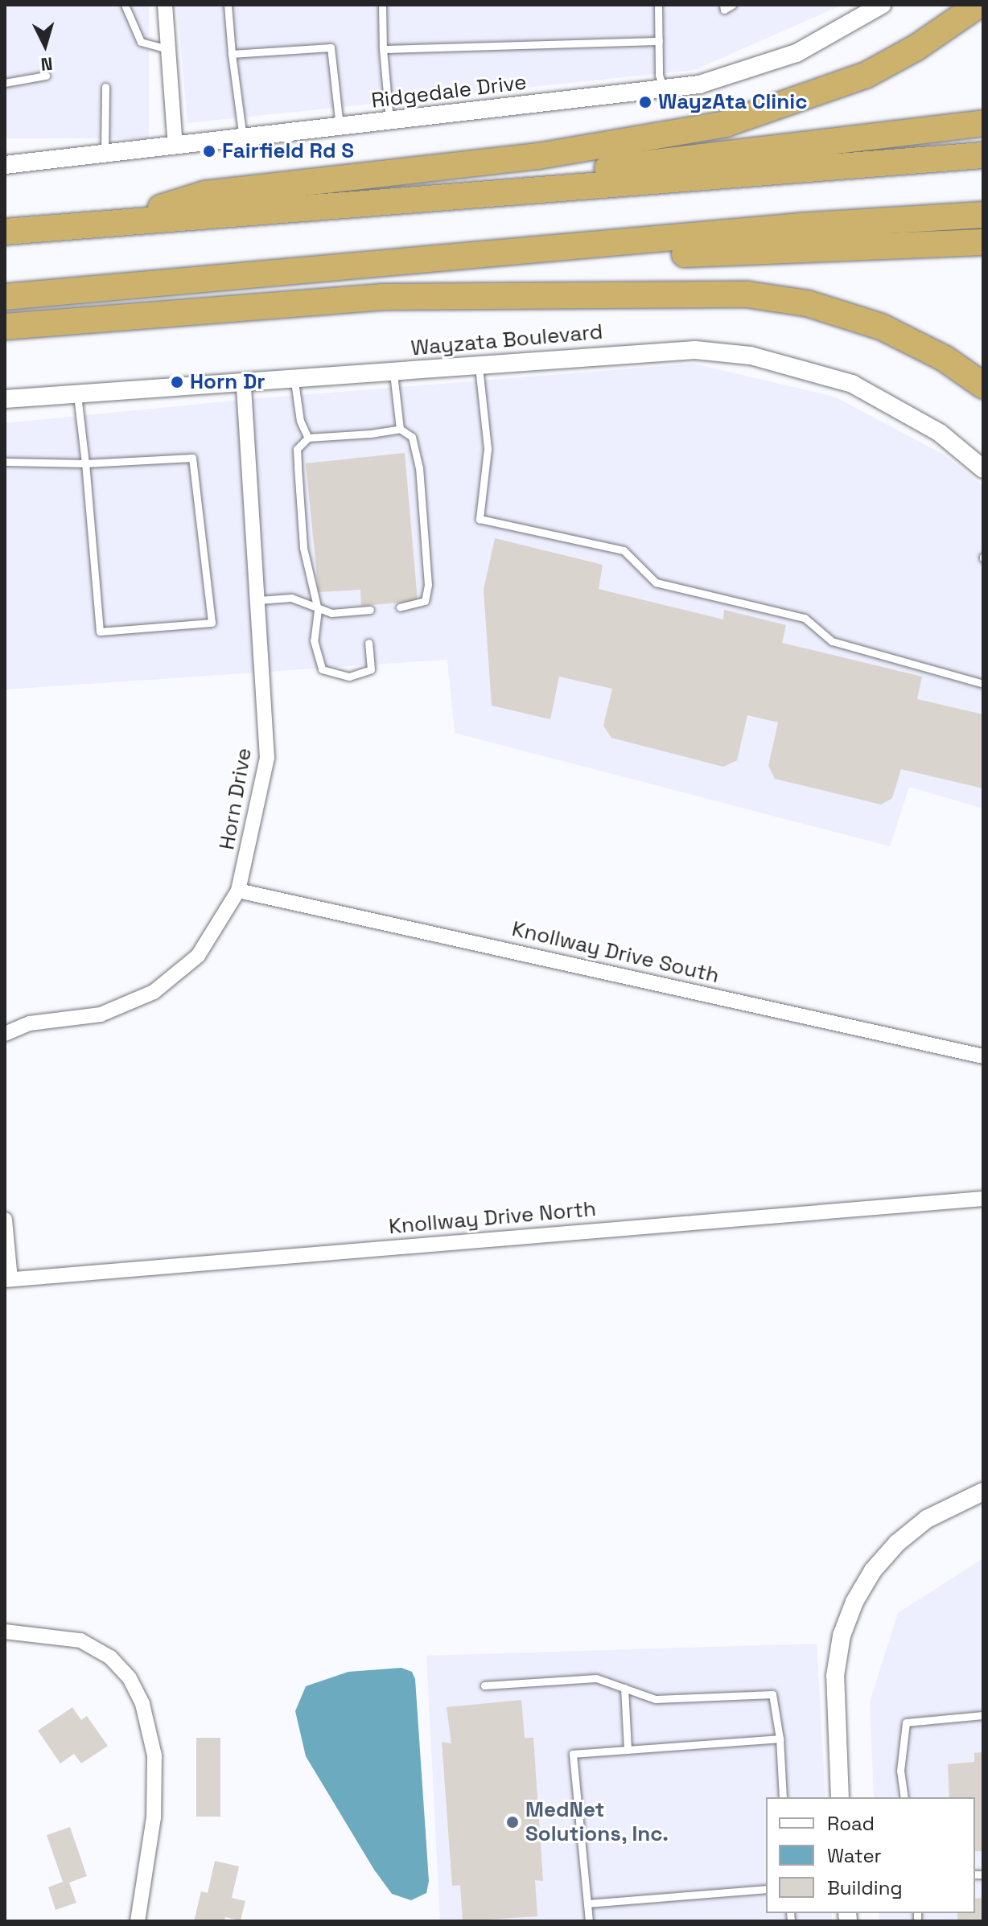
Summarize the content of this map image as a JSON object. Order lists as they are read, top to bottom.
{
  "streets": {
    "street": [
      "Ridgedale Drive",
      "Wayzata Boulevard",
      "Horn Drive",
      "Knollway Drive South",
      "Knollway Drive North"
    ]
  },
  "crossings": [
    ["Wayzata Boulevard", "Horn Drive"],
    ["Horn Drive", "Knollway Drive South"]
  ],
  "places": [
    "WayzAta Clinic",
    "Fairfield Rd S",
    "Horn Dr",
    "MedNet Solutions, Inc."
  ],
  "legend": ["Road", "Water", "Building"],
  "north": "bottom"
}
